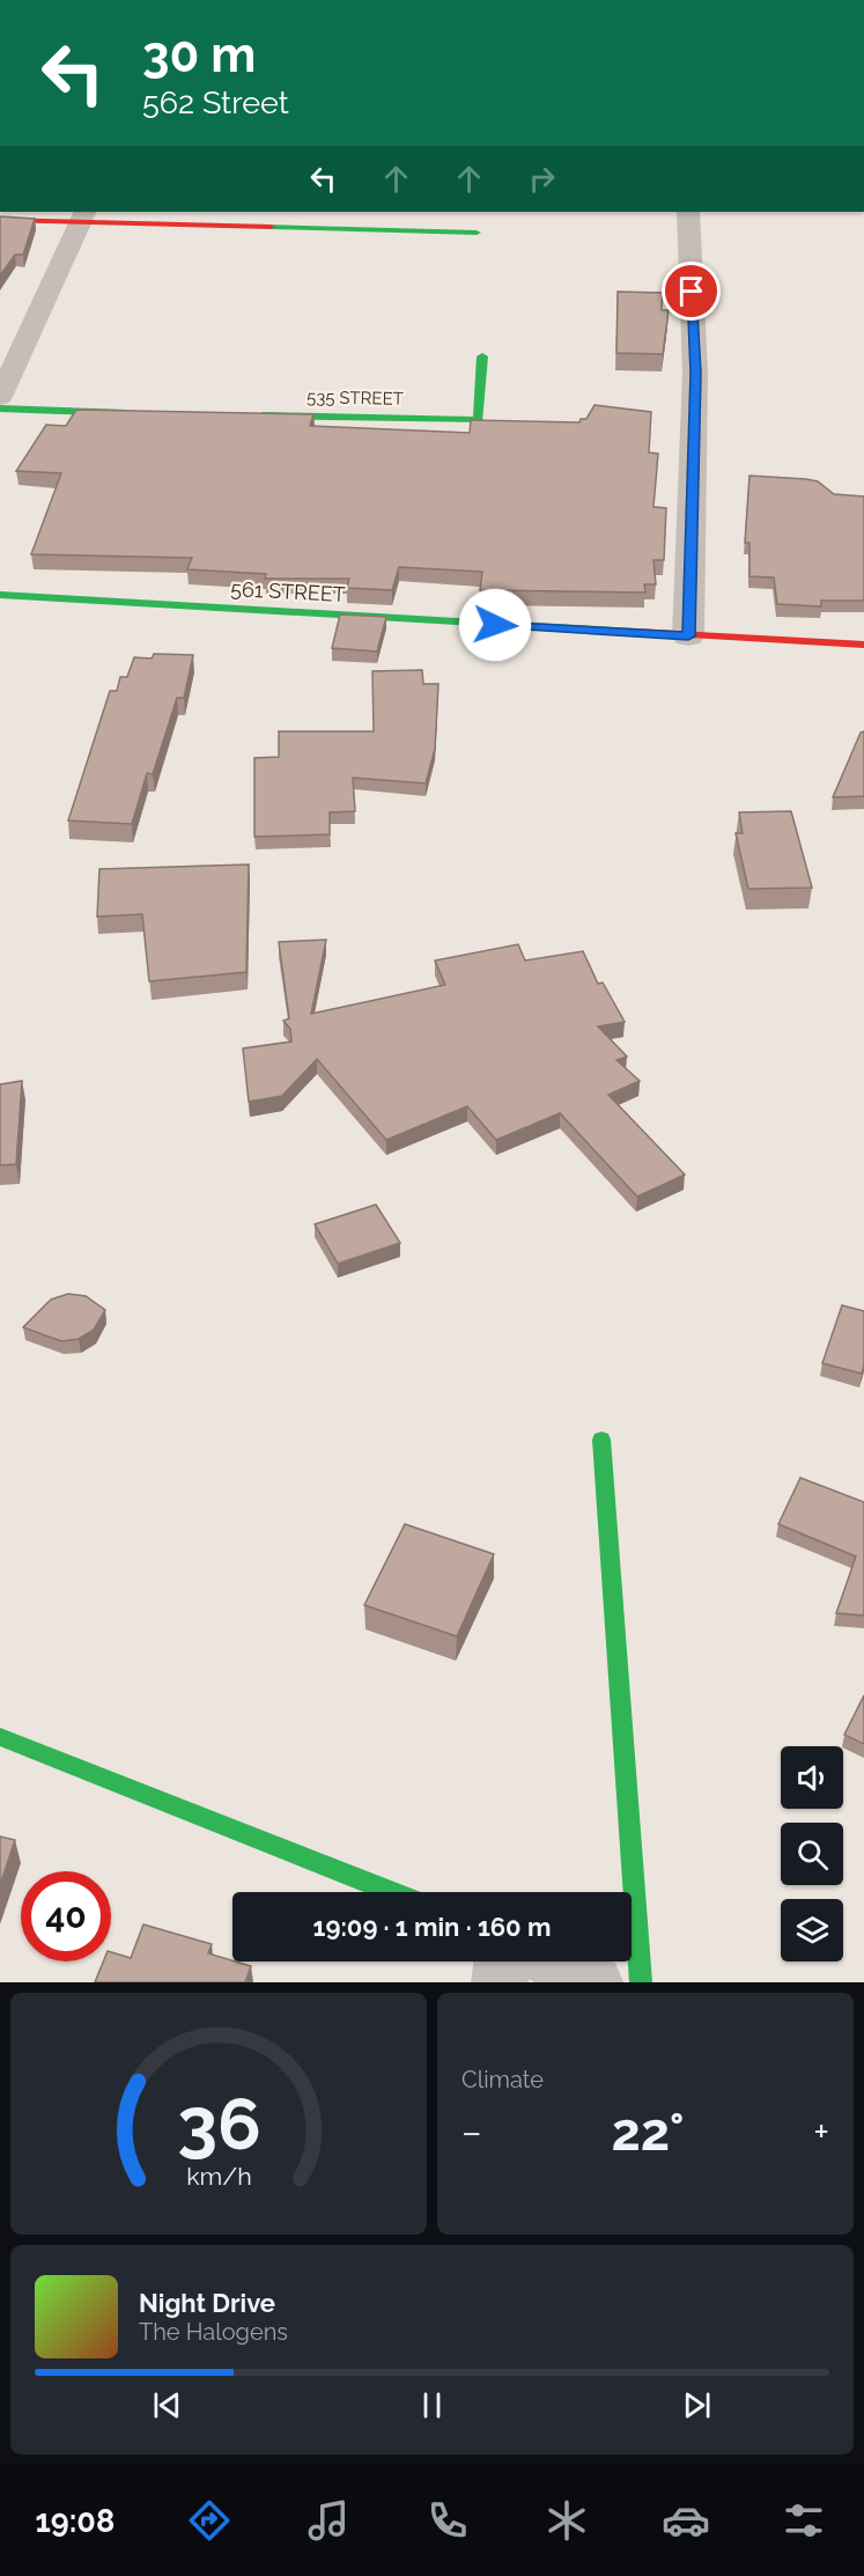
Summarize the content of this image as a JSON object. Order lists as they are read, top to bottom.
{
  "streets": {
    "street": ["535 STREET", "561 STREET"]
  },
  "page": {
    "turn": ["30 m", "562 Street"],
    "limit": "40",
    "trip": "19:09 · 1 min · 160 m",
    "tile": "Climate",
    "heat": ["−", "22°", "+"],
    "song": ["Night Drive", "The Halogens"],
    "tabs": "19:08",
    "gauge": ["36", "km/h"]
  }
}
